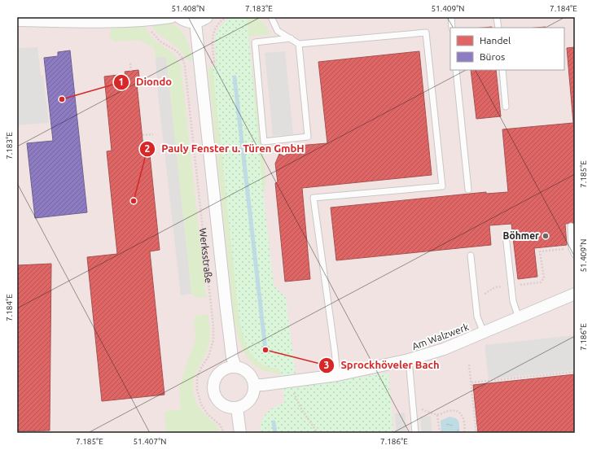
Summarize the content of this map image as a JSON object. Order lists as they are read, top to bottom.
{
  "streets": {
    "street": ["Werksstraße", "Am Walzwerk"]
  },
  "crossings": [
    ["Werksstraße", "Am Walzwerk"]
  ],
  "places": [
    "Diondo",
    "Pauly Fenster u. Türen GmbH",
    "Böhmer",
    "Sprockhöveler Bach"
  ],
  "legend": ["Handel", "Büros"],
  "coordinates": [
    "51.408°N",
    "7.183°E",
    "51.409°N",
    "7.184°E",
    "7.185°E",
    "7.186°E",
    "51.407°N"
  ]
}
